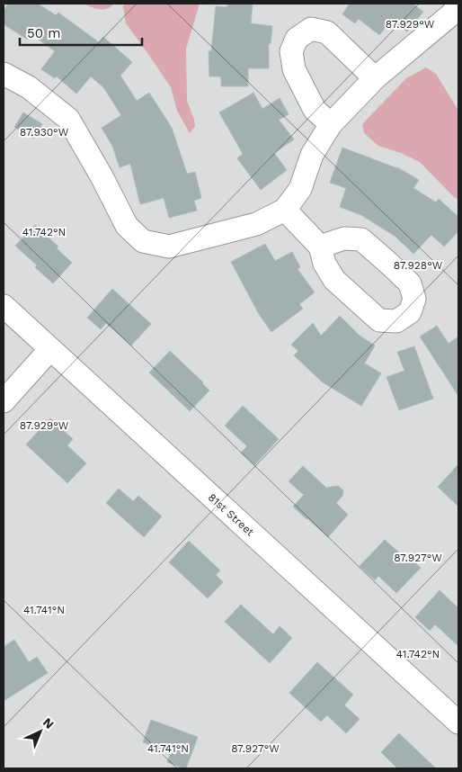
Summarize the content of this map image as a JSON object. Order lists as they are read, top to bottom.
{
  "streets": {
    "street": ["81st Street"]
  },
  "scale_bar": "50 m",
  "north": "top right",
  "coordinates": [
    "87.929°W",
    "87.930°W",
    "41.742°N",
    "87.928°W",
    "87.927°W",
    "41.741°N"
  ]
}
